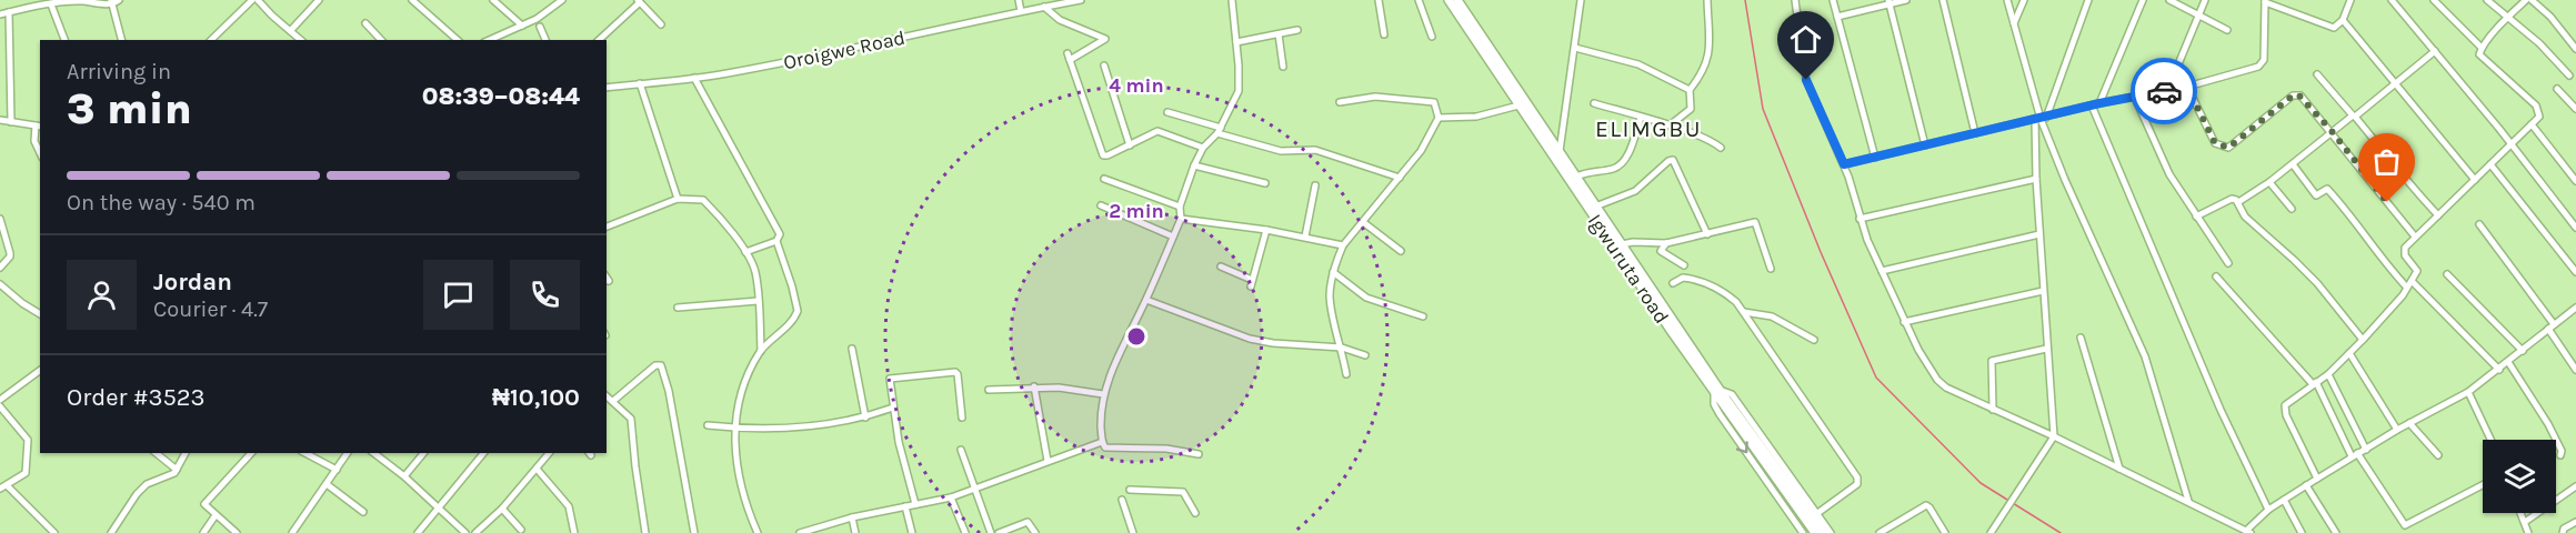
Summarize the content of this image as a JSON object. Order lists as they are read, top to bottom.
{
  "streets": {
    "main road": ["Igwuruta road"],
    "street": ["Oroigwe Road"]
  },
  "districts": ["ELIMGBU"],
  "page": {
    "heading": ["3 min", "Arriving in", "08:39–08:44"],
    "panel": [
      "Jordan",
      "Courier · 4.7",
      "Order #3523",
      "₦10,100"
    ],
    "bar": "On the way · 540 m"
  },
  "rings": ["4 min", "2 min"]
}
